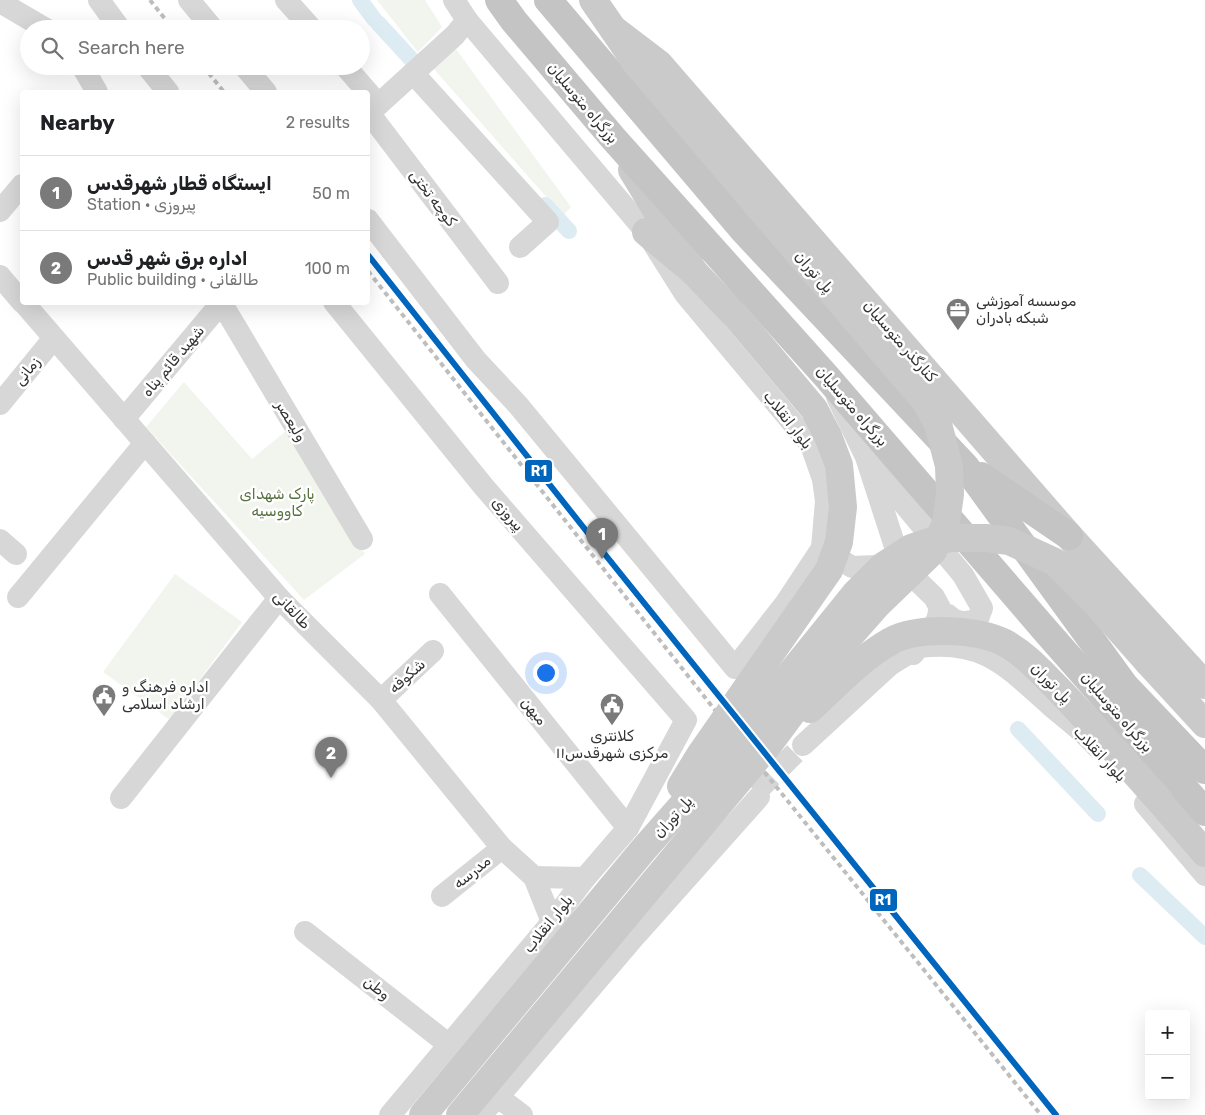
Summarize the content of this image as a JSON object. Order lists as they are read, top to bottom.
{
  "streets": {
    "highway": ["بزرگراه متوسلیان"],
    "main road": ["پل توران", "کنارگذر متوسلیان"],
    "street": [
      "کوچه تختی",
      "شهید قائم پناه",
      "زمانی",
      "بلوار انقلاب",
      "ولیعصر",
      "پیروزی",
      "طالقانی",
      "شکوفه",
      "میهن",
      "مدرسه",
      "وطن"
    ]
  },
  "crossings": [
    ["پل توران", "کنارگذر متوسلیان"],
    ["شهید قائم پناه", "طالقانی"],
    ["زمانی", "طالقانی"],
    ["بلوار انقلاب", "پیروزی"],
    ["بلوار انقلاب", "طالقانی"],
    ["بلوار انقلاب", "میهن"],
    ["بلوار انقلاب", "وطن"],
    ["طالقانی", "شکوفه"],
    ["طالقانی", "مدرسه"]
  ],
  "parks": ["پارک شهدای کاووسیه"],
  "places": {
    "office": ["موسسه آموزشی شبکه بادران"],
    "public building": ["اداره فرهنگ و ارشاد اسلامی", "کلانتری ۱۱مرکزی شهرقدس"]
  },
  "lines": ["transit line R1"],
  "page": {
    "search": "Search here",
    "heading": ["Nearby", "2 results"],
    "list": [
      {
        "mark": "1",
        "name": "ایستگاه قطار شهرقدس",
        "note": "Station · پیروزی",
        "value": "50 m"
      },
      {
        "mark": "2",
        "name": "اداره برق شهر قدس",
        "note": "Public building · طالقانی",
        "value": "100 m"
      }
    ],
    "pins": ["1", "2"],
    "map_buttons": ["+", "−"]
  }
}
